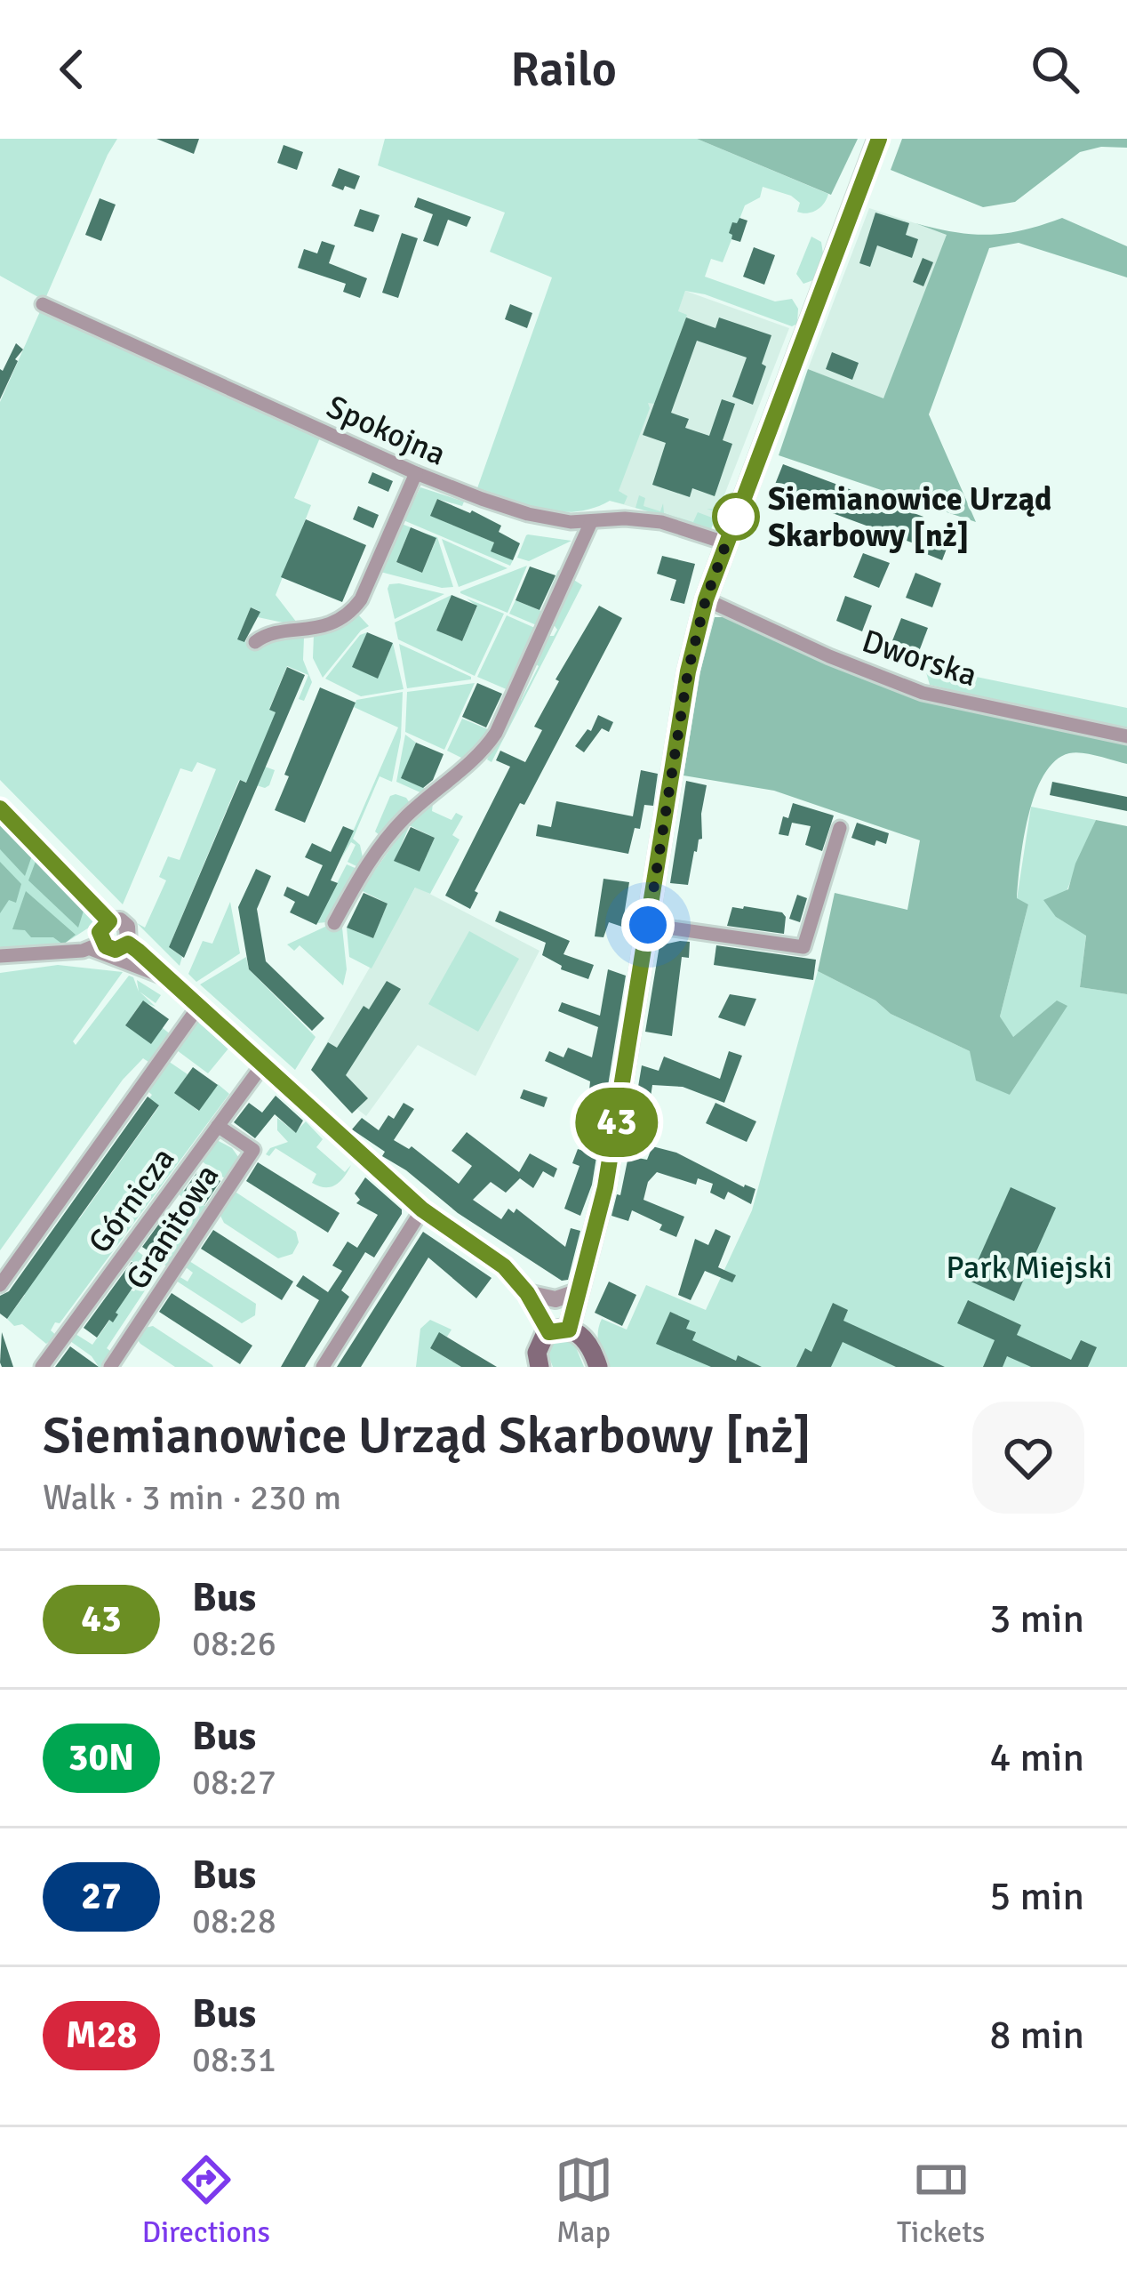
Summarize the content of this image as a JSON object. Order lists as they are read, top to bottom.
{
  "streets": {
    "street": [
      "Spokojna",
      "Dworska",
      "Górnicza",
      "Granitowa"
    ]
  },
  "crossings": [
    ["Górnicza", "Granitowa"]
  ],
  "parks": ["Park Miejski"],
  "places": ["Siemianowice Urząd Skarbowy [nż]"],
  "lines": ["bus line 43"],
  "page": {
    "header": "Railo",
    "on_map": "43",
    "heading": ["Siemianowice Urząd Skarbowy [nż]", "Walk · 3 min · 230 m"],
    "list": [
      {
        "mark": "43",
        "name": "Bus",
        "note": "08:26",
        "value": "3 min"
      },
      {
        "mark": "30N",
        "name": "Bus",
        "note": "08:27",
        "value": "4 min"
      },
      {
        "mark": "27",
        "name": "Bus",
        "note": "08:28",
        "value": "5 min"
      },
      {
        "mark": "M28",
        "name": "Bus",
        "note": "08:31",
        "value": "8 min"
      }
    ],
    "tabs": ["Directions", "Map", "Tickets"]
  }
}
